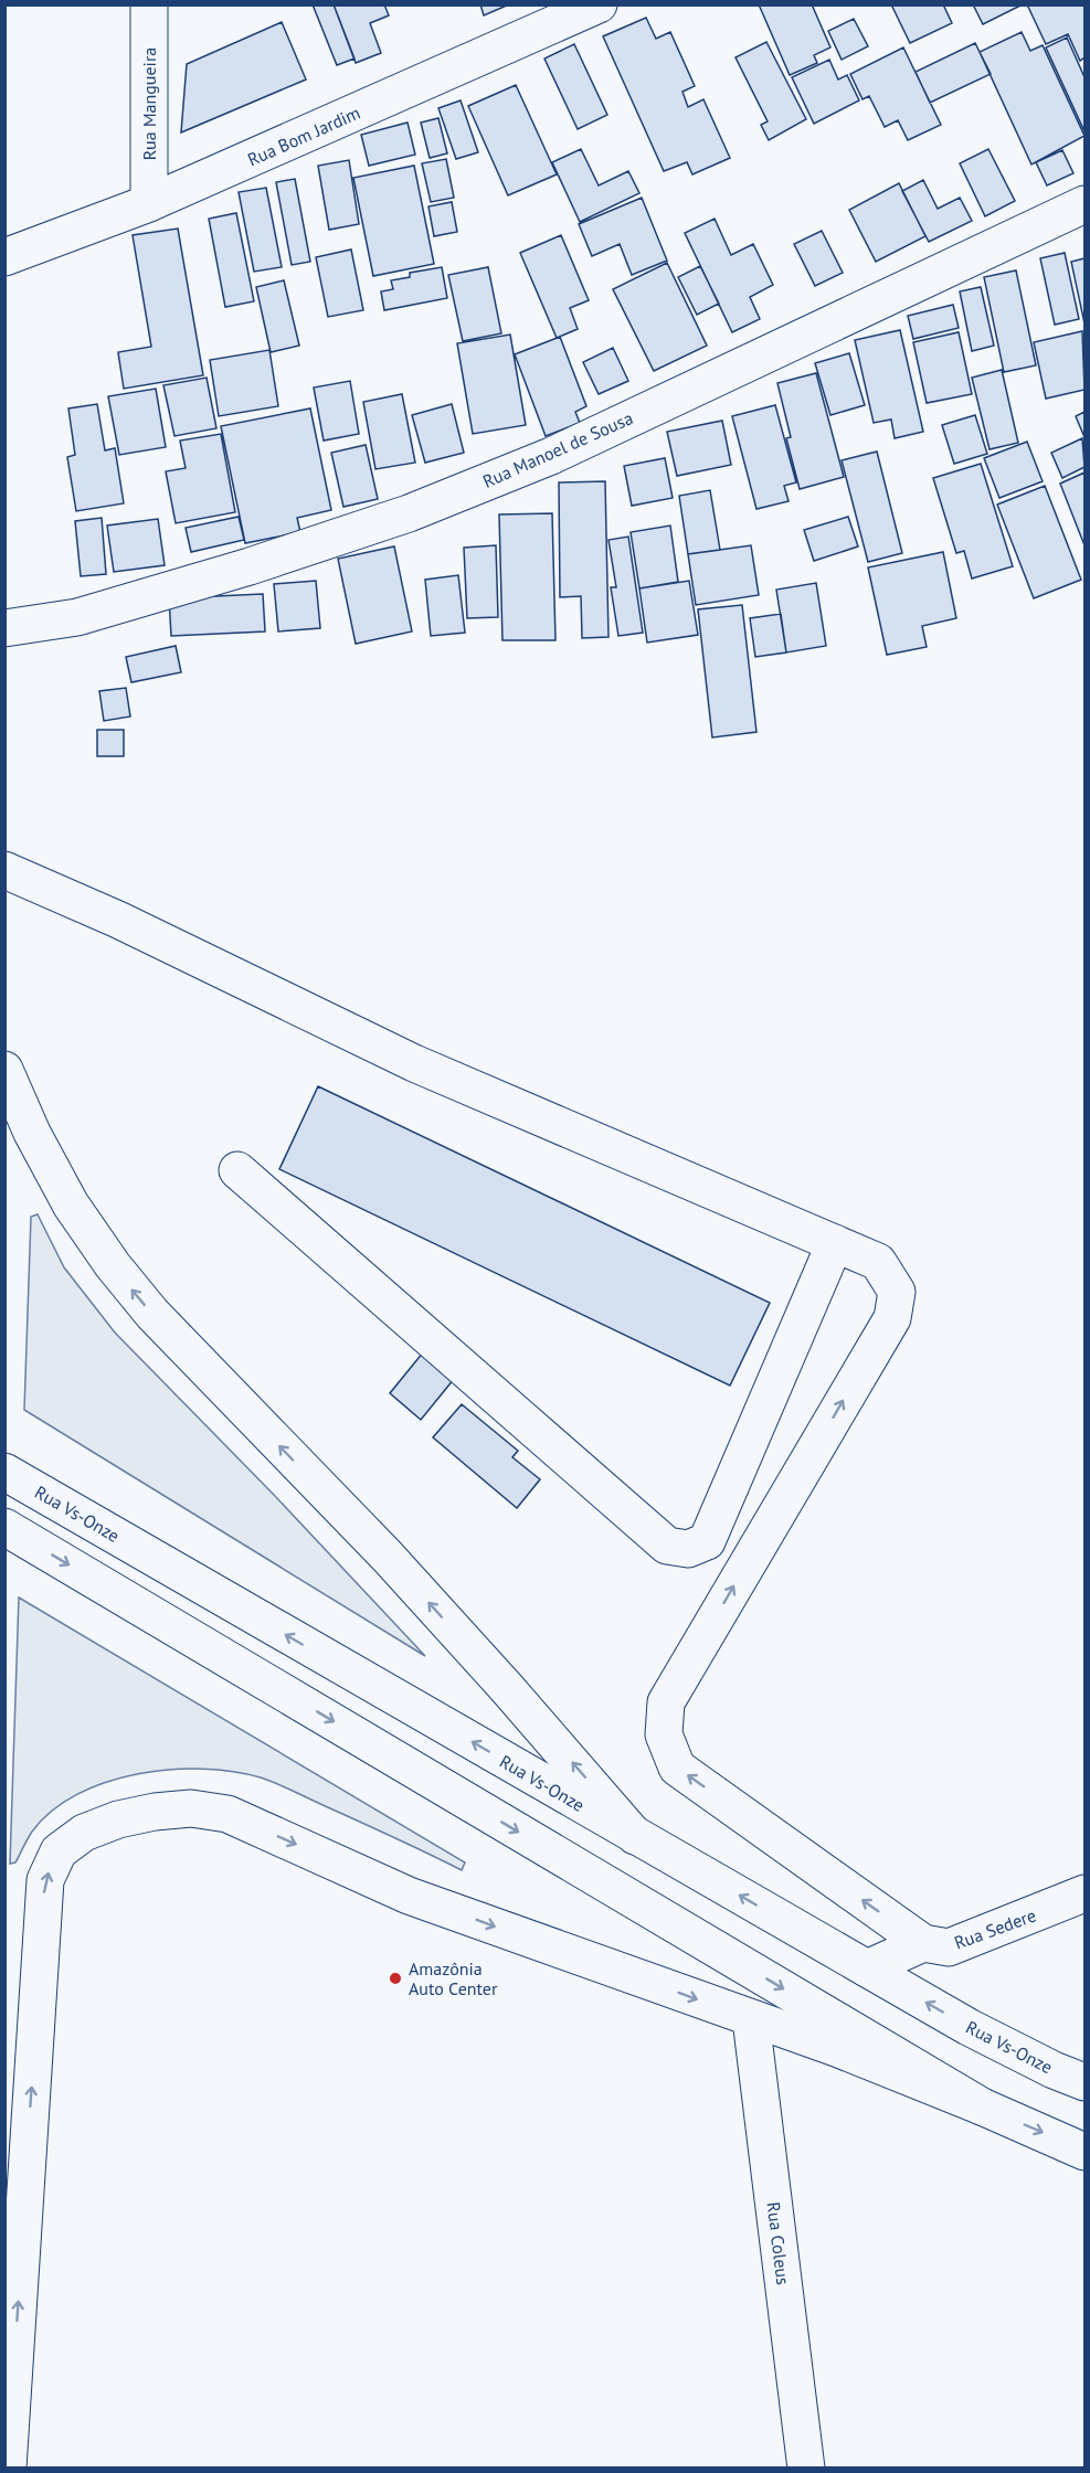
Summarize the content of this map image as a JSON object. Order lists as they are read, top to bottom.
{
  "streets": {
    "main road": [
      "Rua Mangueira",
      "Rua Bom Jardim",
      "Rua Manoel de Sousa",
      "Rua Vs-Onze",
      "Rua Sedere",
      "Rua Coleus"
    ]
  },
  "crossings": [
    ["Rua Mangueira", "Rua Bom Jardim"],
    ["Rua Vs-Onze", "Rua Sedere"]
  ],
  "places": ["Amazônia Auto Center"]
}
